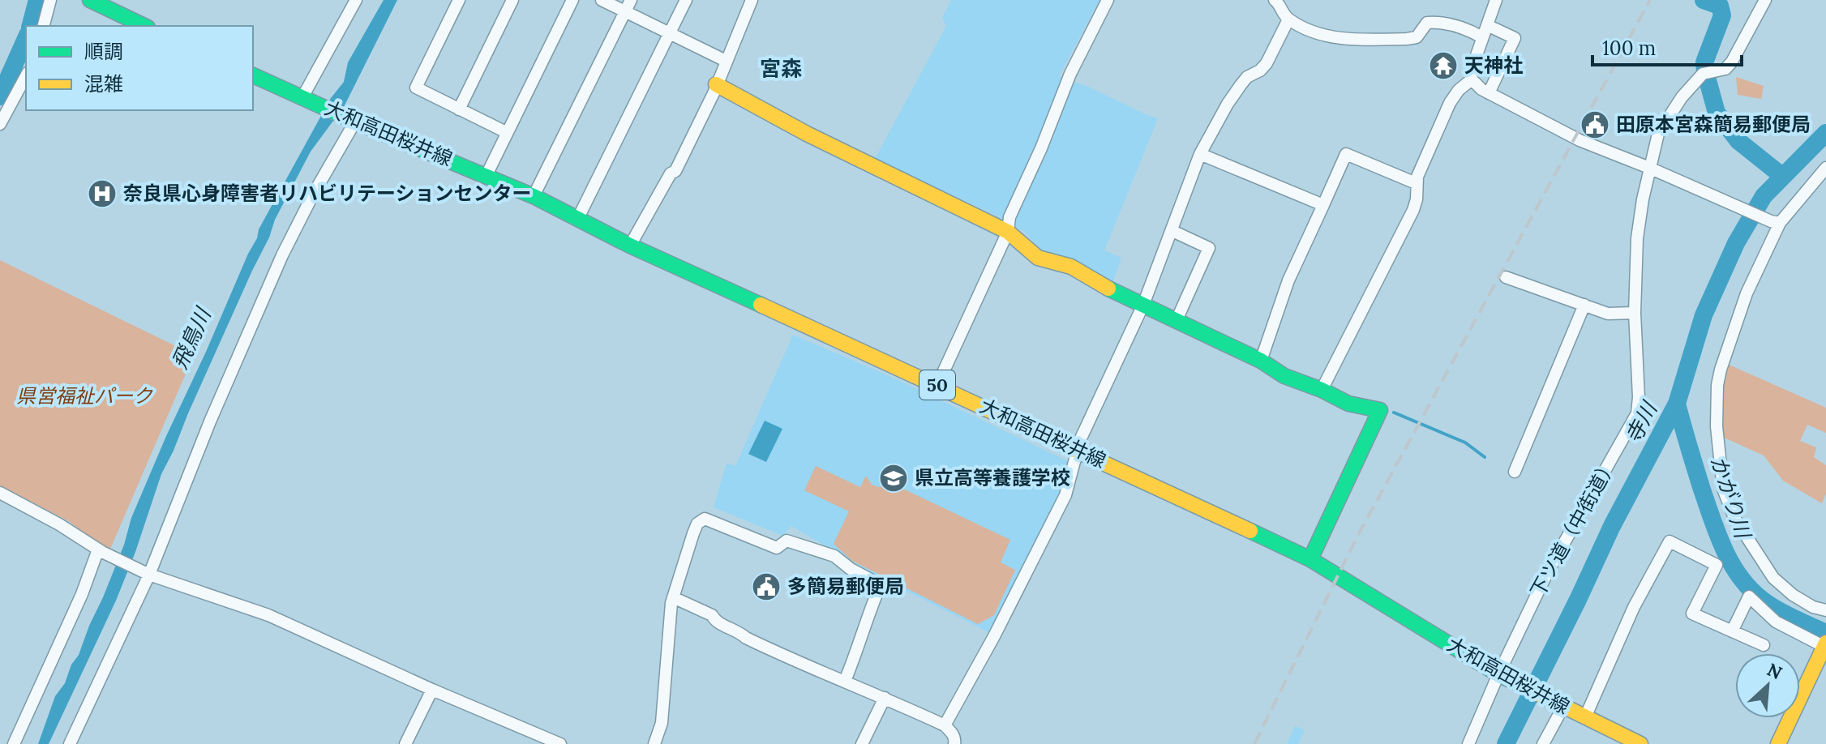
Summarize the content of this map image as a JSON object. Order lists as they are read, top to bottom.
{
  "streets": {
    "main road": ["大和高田桜井線", "50"],
    "street": ["下ツ道（中街道）"]
  },
  "crossings": [
    ["大和高田桜井線", "下ツ道（中街道）"]
  ],
  "districts": ["宮森"],
  "water": ["飛鳥川", "寺川", "かがり川"],
  "parks": ["県営福祉パーク"],
  "places": {
    "temple": ["天神社"],
    "public building": ["田原本宮森簡易郵便局", "多簡易郵便局"],
    "hospital": ["奈良県心身障害者リハビリテーションセンター"],
    "school or university": ["県立高等養護学校"]
  },
  "legend": ["順調", "混雑"],
  "scale_bar": "100 m",
  "north": "top right"
}
